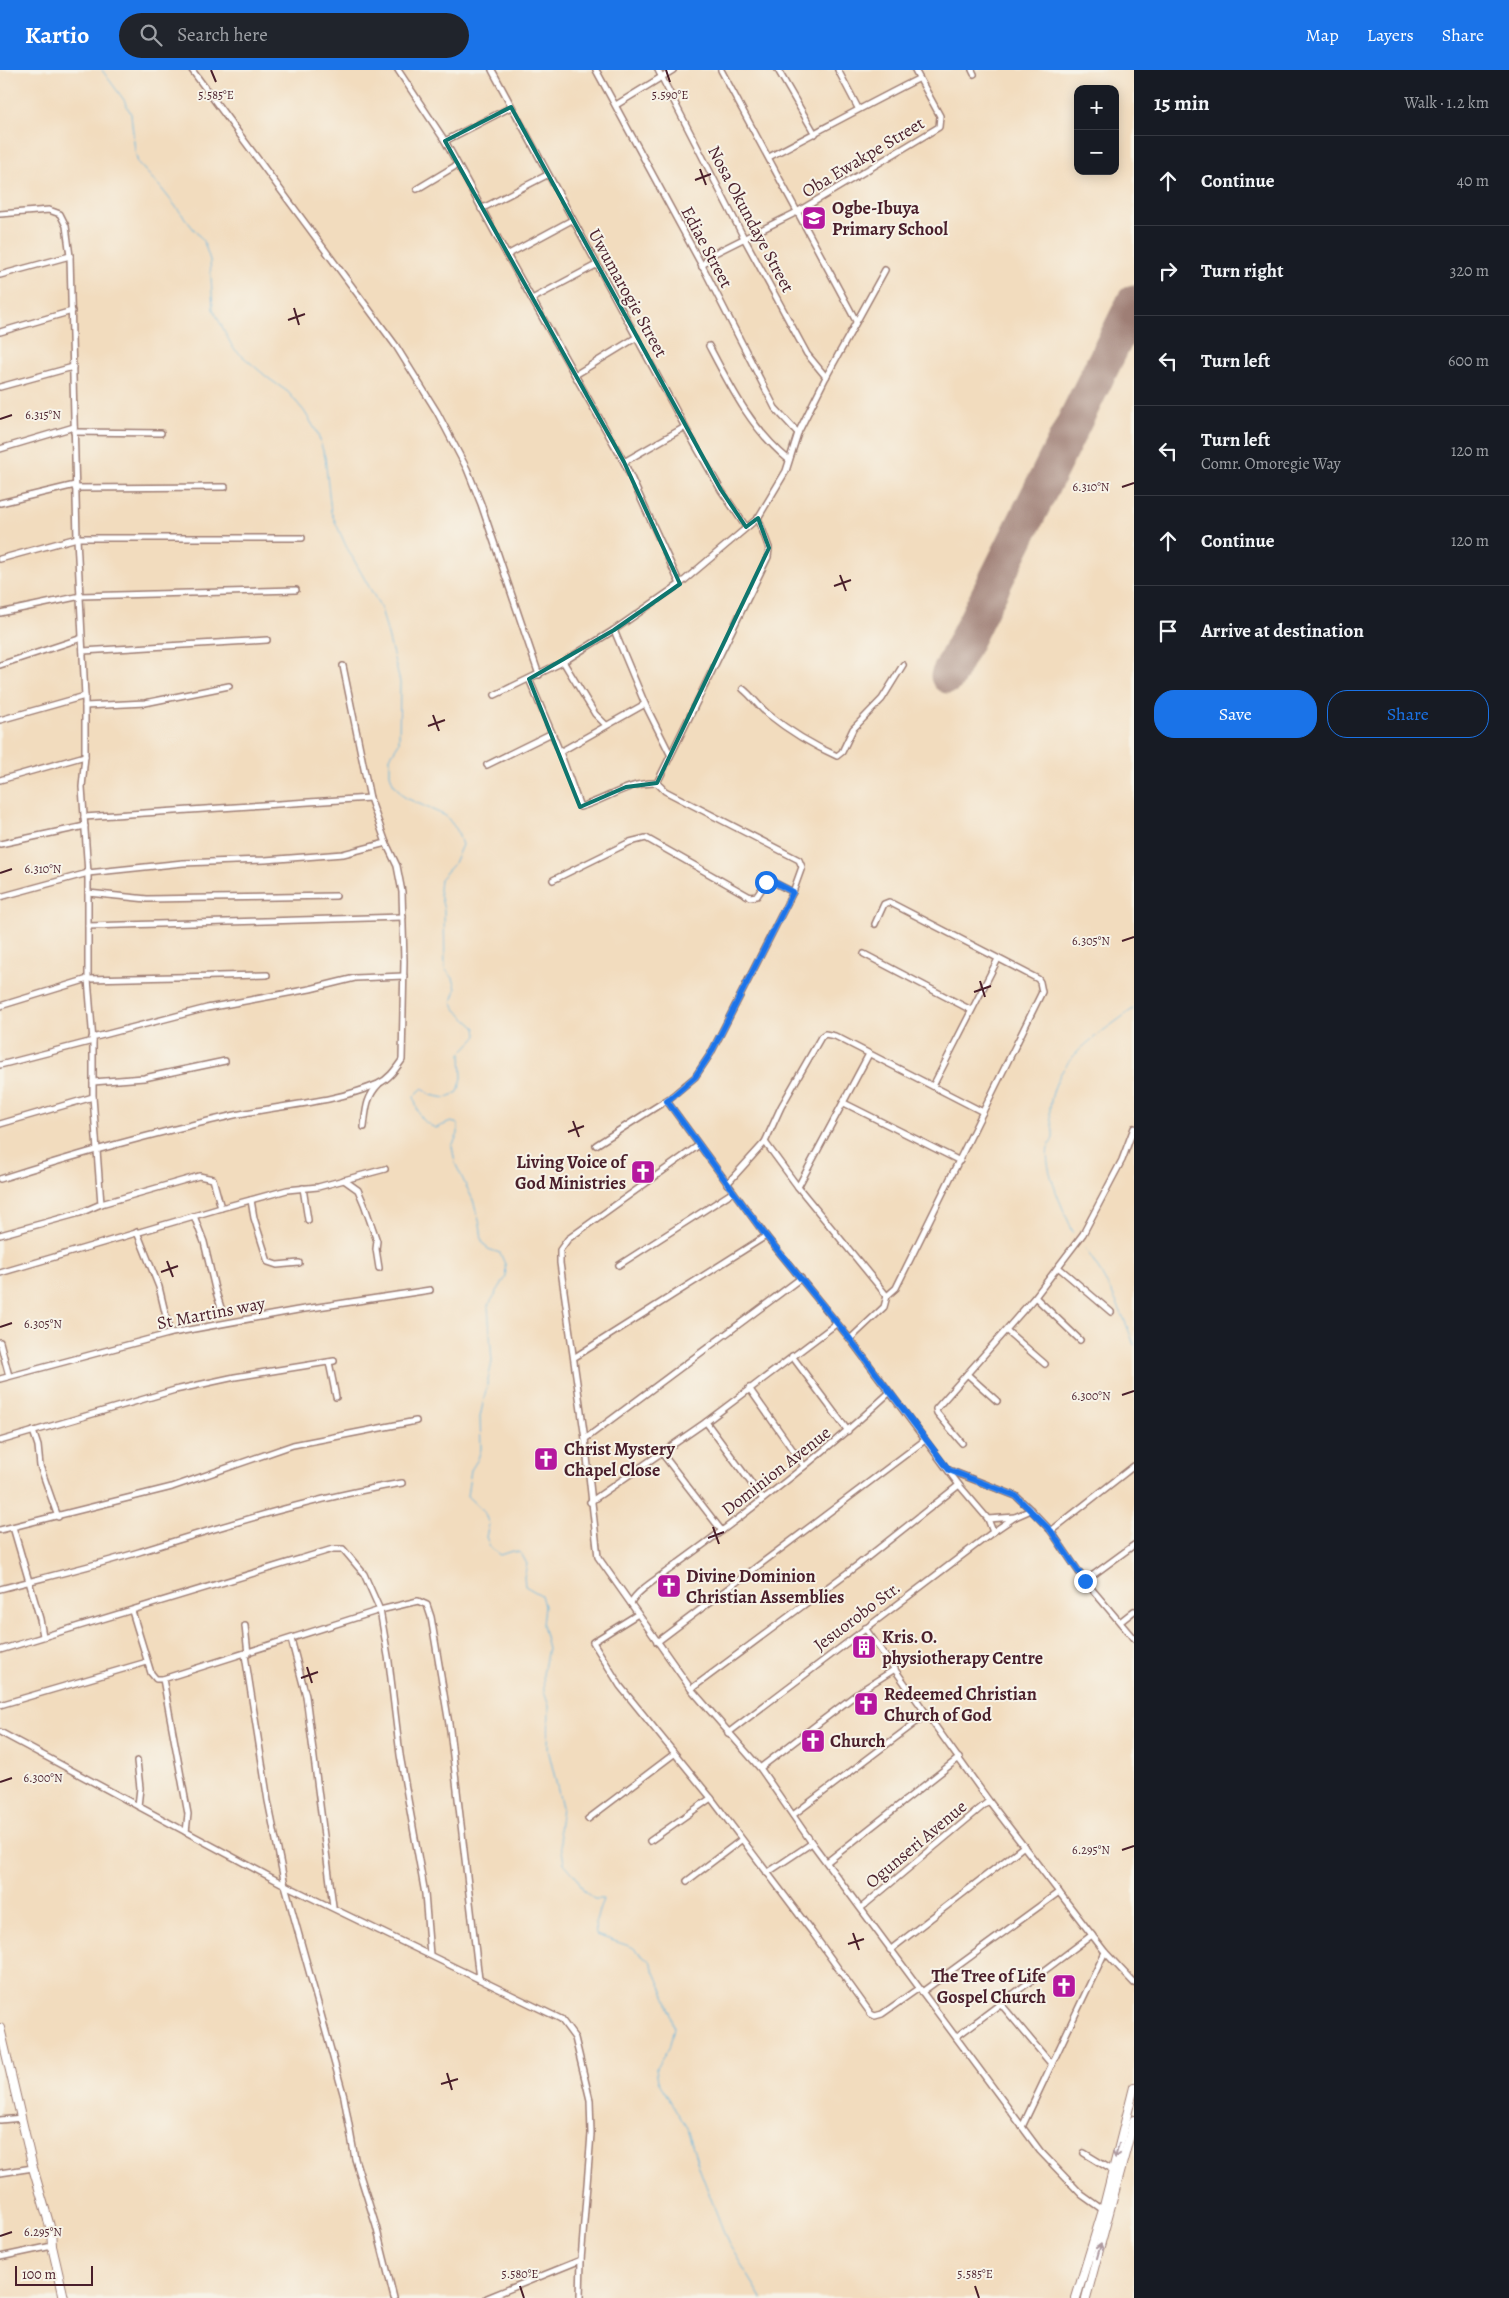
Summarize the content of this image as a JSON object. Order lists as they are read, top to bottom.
{
  "streets": {
    "street": [
      "Oba Ewakpe Street",
      "Nosa Okundaye Street",
      "Ediae Street",
      "Uwumarogie Street",
      "St Martins way",
      "Dominion Avenue",
      "Jesuorobo Str.",
      "Ogunseri Avenue"
    ]
  },
  "places": {
    "school or university": ["Ogbe-Ibuya Primary School"],
    "church": [
      "Living Voice of God Ministries",
      "Christ Mystery Chapel Close",
      "Divine Dominion Christian Assemblies",
      "Redeemed Christian Church of God",
      "Church",
      "The Tree of Life Gospel Church"
    ],
    "building": ["Kris. O. physiotherapy Centre"]
  },
  "scale_bar": "100 m",
  "page": {
    "header": "Kartio",
    "search": "Search here",
    "nav": ["Map", "Layers", "Share"],
    "heading": ["15 min", "Walk · 1.2 km"],
    "map_buttons": ["+", "−"],
    "list": [
      ["Continue", "40 m"],
      ["Turn right", "320 m"],
      ["Turn left", "600 m"],
      ["Turn left", "Comr. Omoregie Way", "120 m"],
      ["Continue", "120 m"],
      "Arrive at destination"
    ],
    "buttons": ["Save", "Share"],
    "scale": "100 m"
  },
  "coordinates": [
    "5.585°E",
    "5.590°E",
    "6.315°N",
    "6.310°N",
    "6.305°N",
    "6.300°N",
    "6.295°N",
    "5.580°E"
  ]
}
